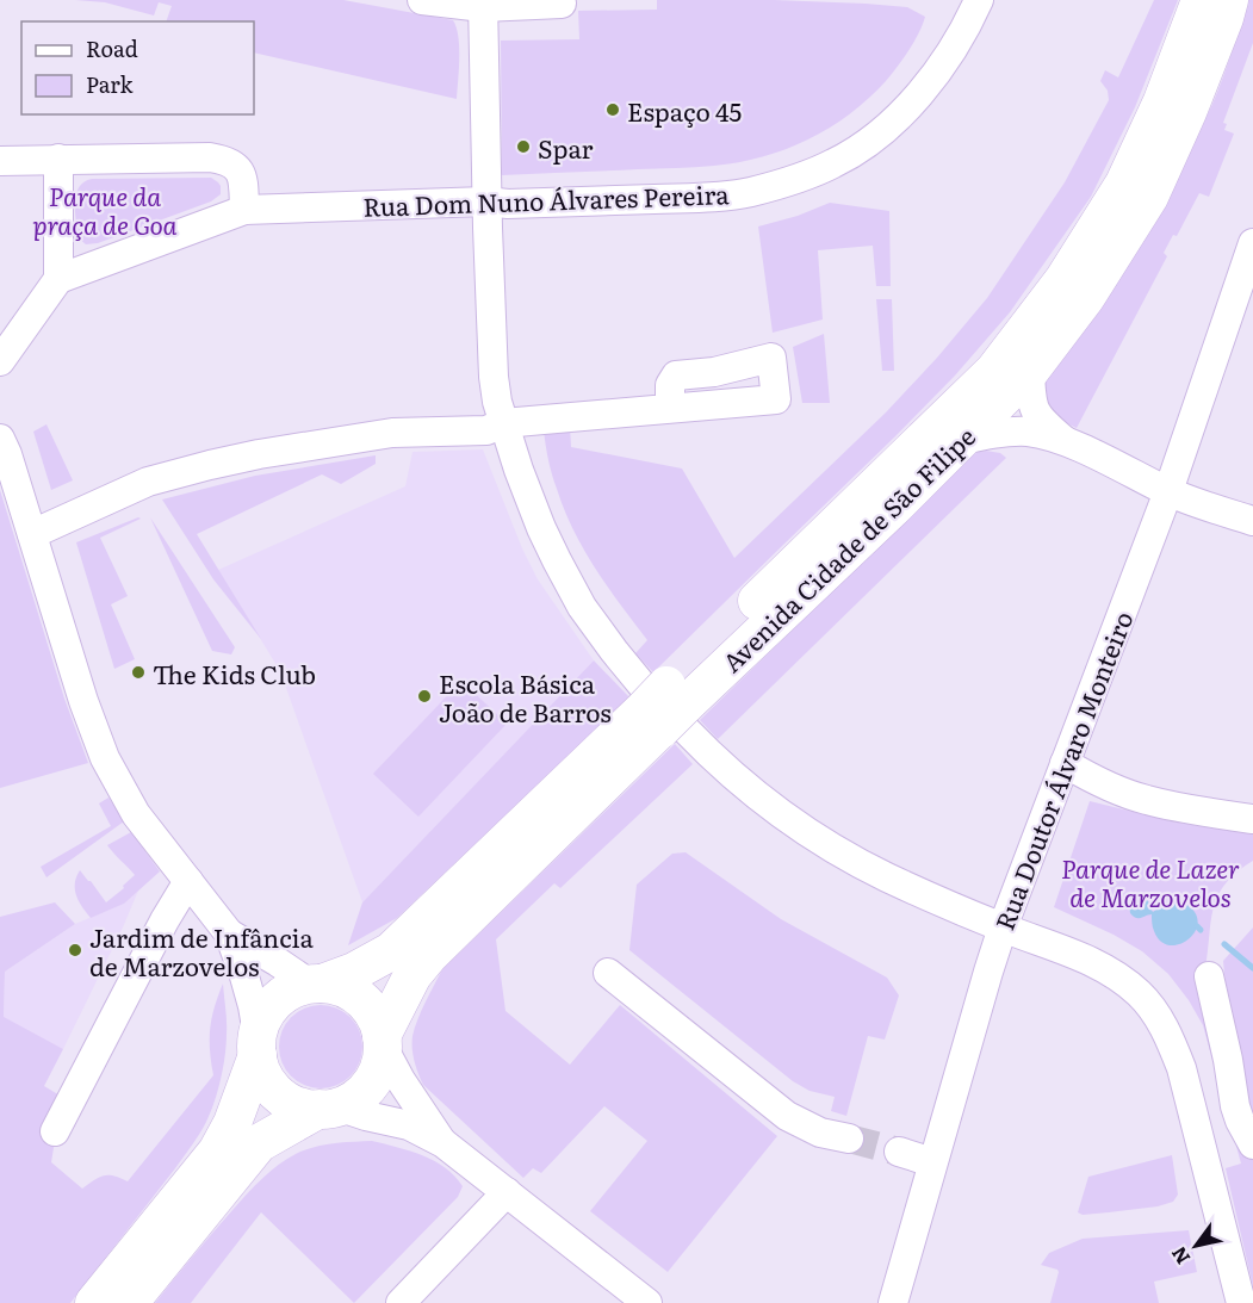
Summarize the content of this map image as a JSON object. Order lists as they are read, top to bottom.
{
  "streets": {
    "main road": ["Avenida Cidade de São Filipe"],
    "street": ["Rua Dom Nuno Álvares Pereira", "Rua Doutor Álvaro Monteiro"]
  },
  "parks": ["Parque da praça de Goa", "Parque de Lazer de Marzovelos"],
  "places": [
    "Espaço 45",
    "Spar",
    "The Kids Club",
    "Escola Básica João de Barros",
    "Jardim de Infância de Marzovelos"
  ],
  "legend": ["Road", "Park"],
  "north": "bottom left"
}
